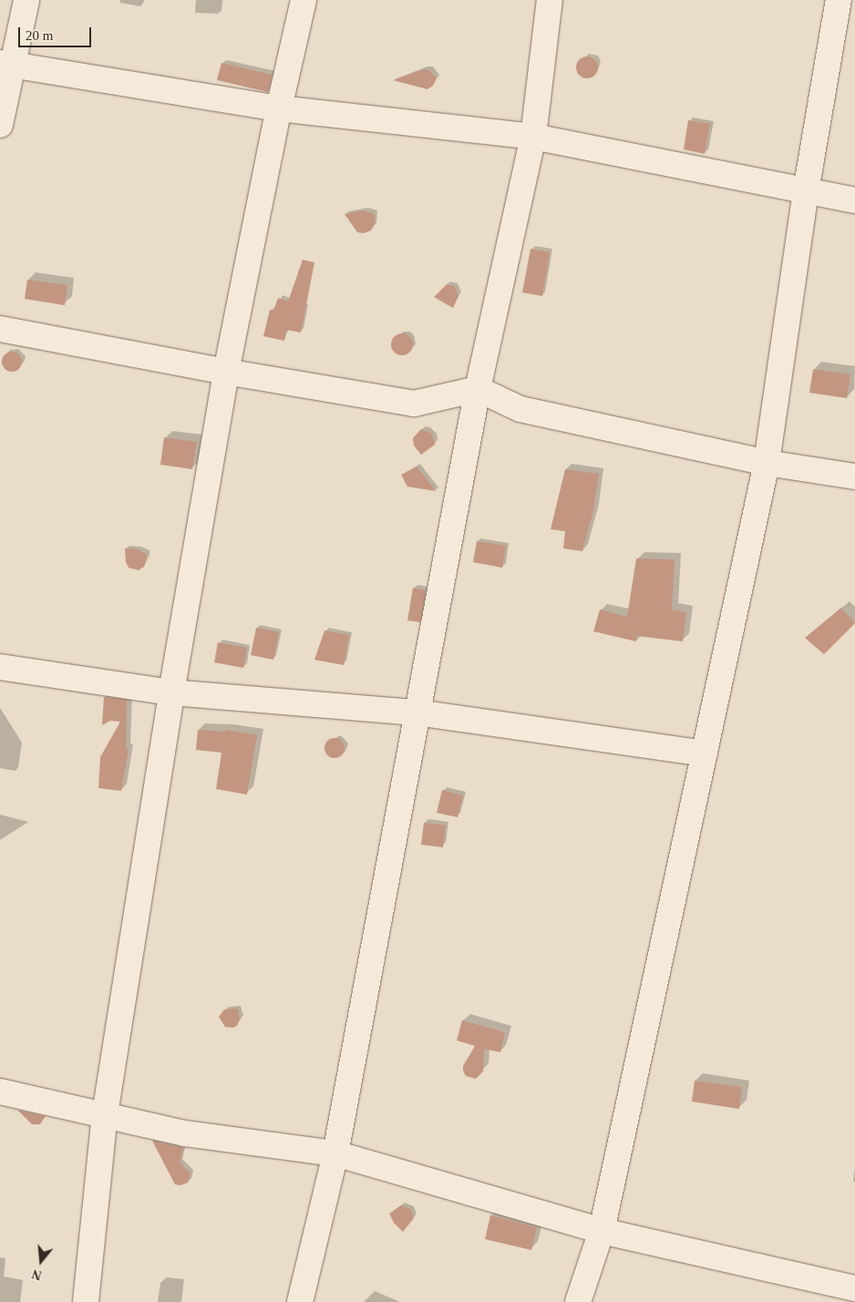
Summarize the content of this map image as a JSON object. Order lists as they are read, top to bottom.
{
  "scale_bar": "20 m",
  "north": "bottom"
}
